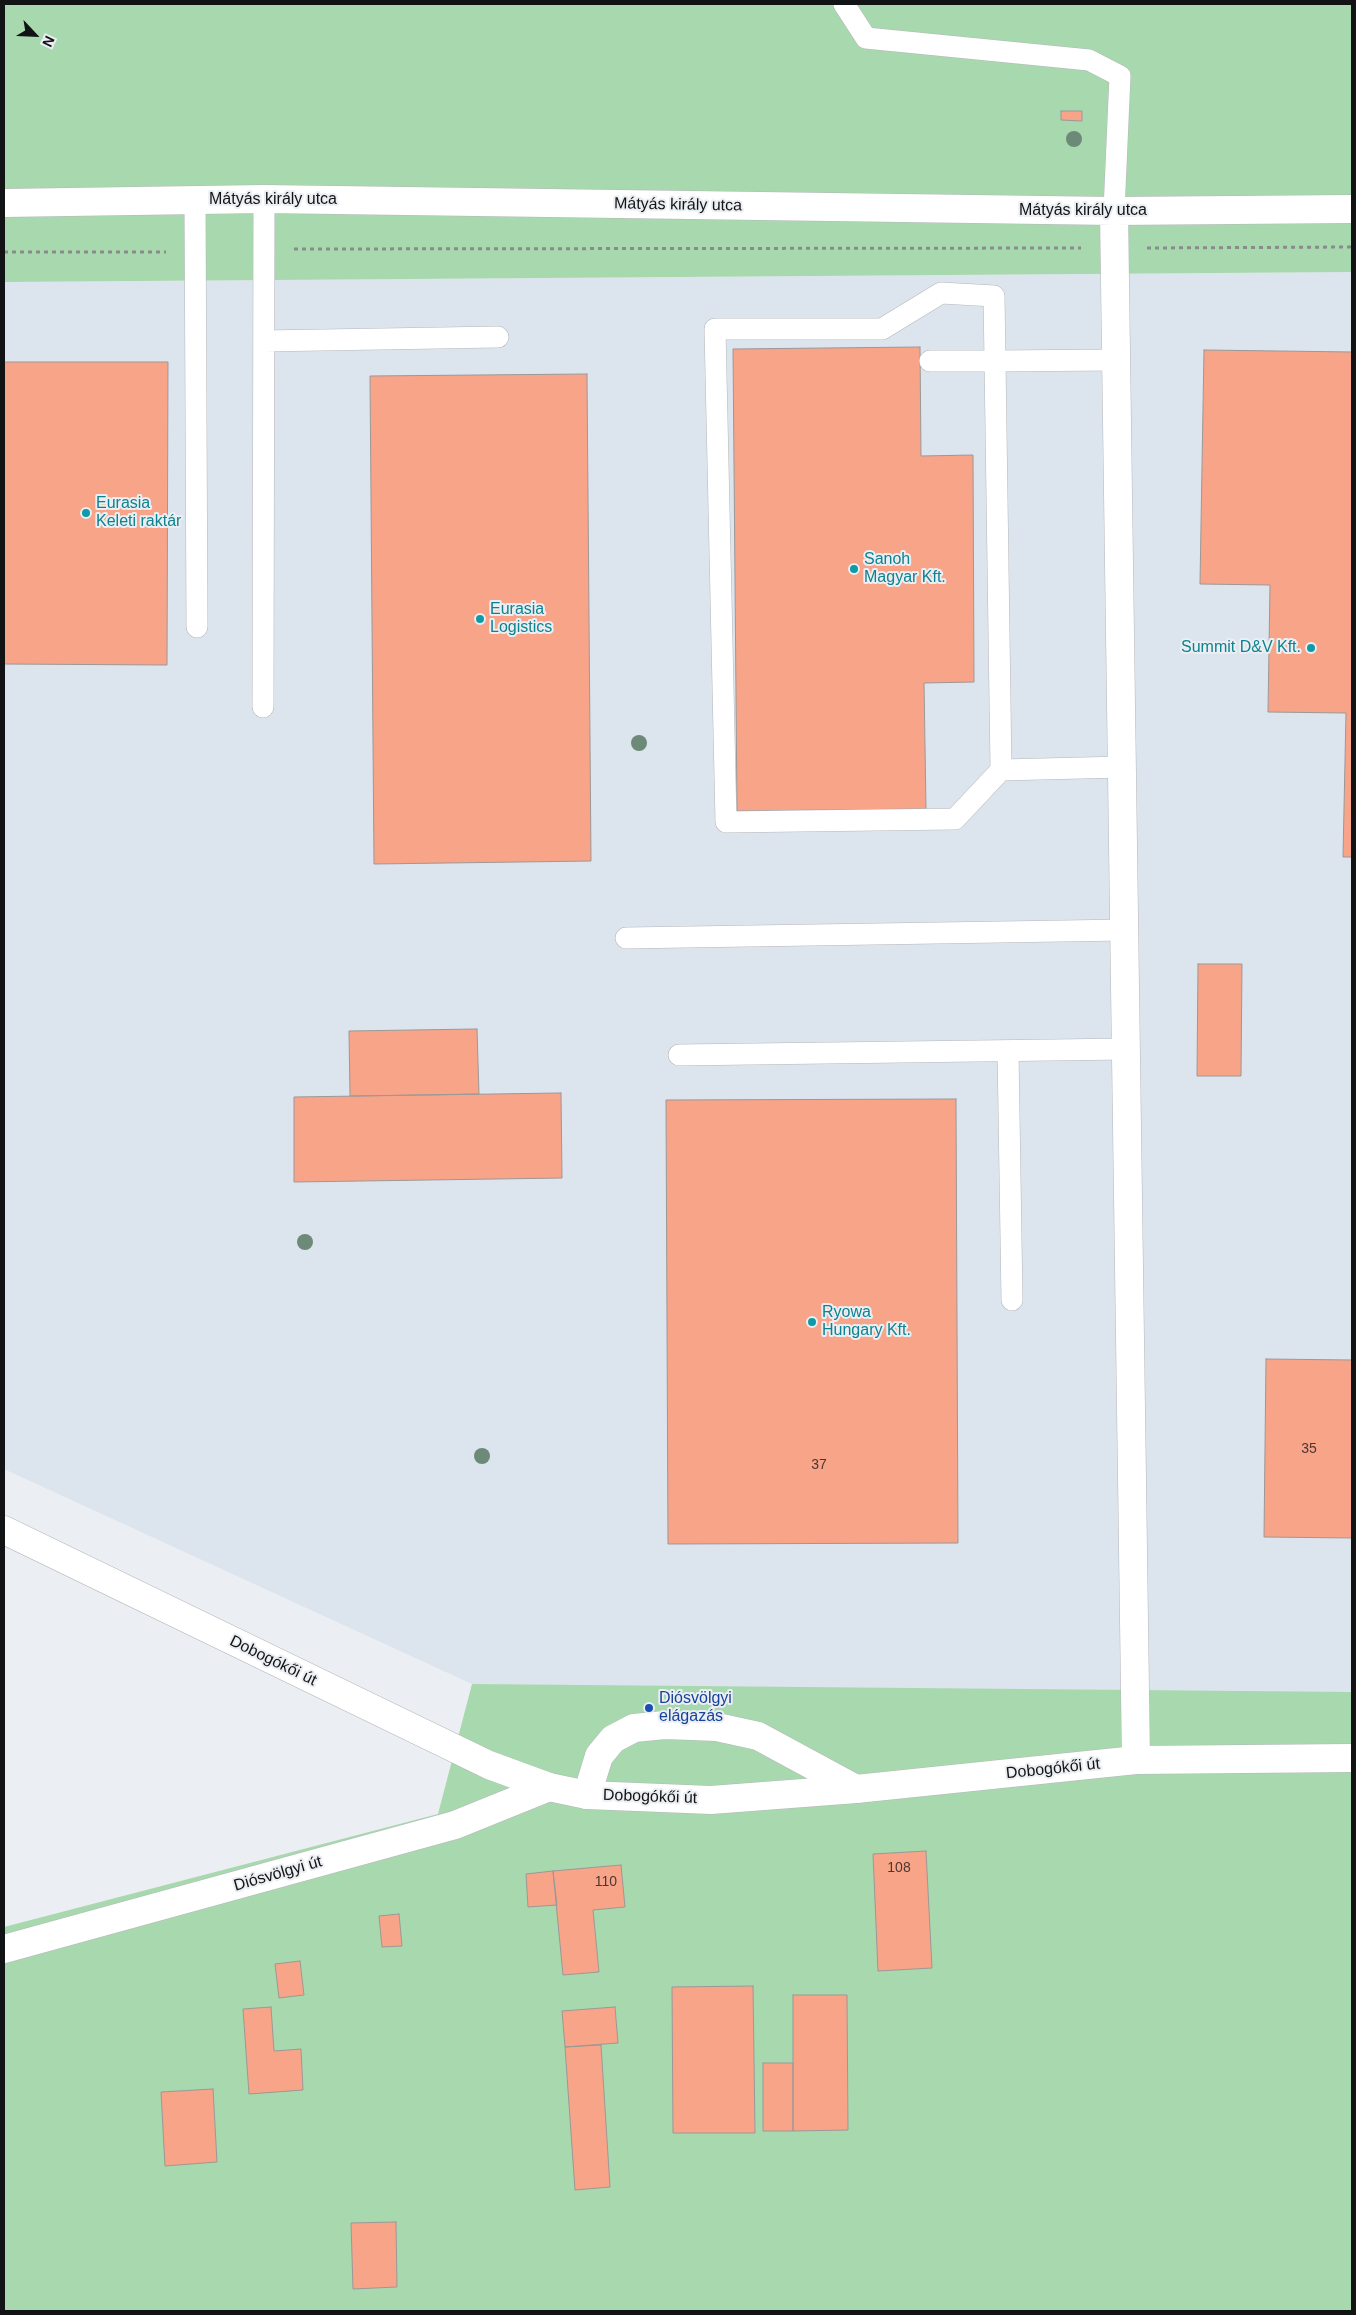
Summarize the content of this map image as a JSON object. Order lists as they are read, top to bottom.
{
  "streets": {
    "street": ["Mátyás király utca", "Dobogókői út", "Diósvölgyi út"]
  },
  "crossings": [
    ["Dobogókői út", "Diósvölgyi út"]
  ],
  "places": [
    "Eurasia Keleti raktár",
    "Sanoh Magyar Kft.",
    "Eurasia Logistics",
    "Summit D&V Kft.",
    "Ryowa Hungary Kft.",
    "Diósvölgyi elágazás"
  ],
  "house_numbers": [
    "35",
    "37",
    "108",
    "110"
  ],
  "north": "bottom right"
}
